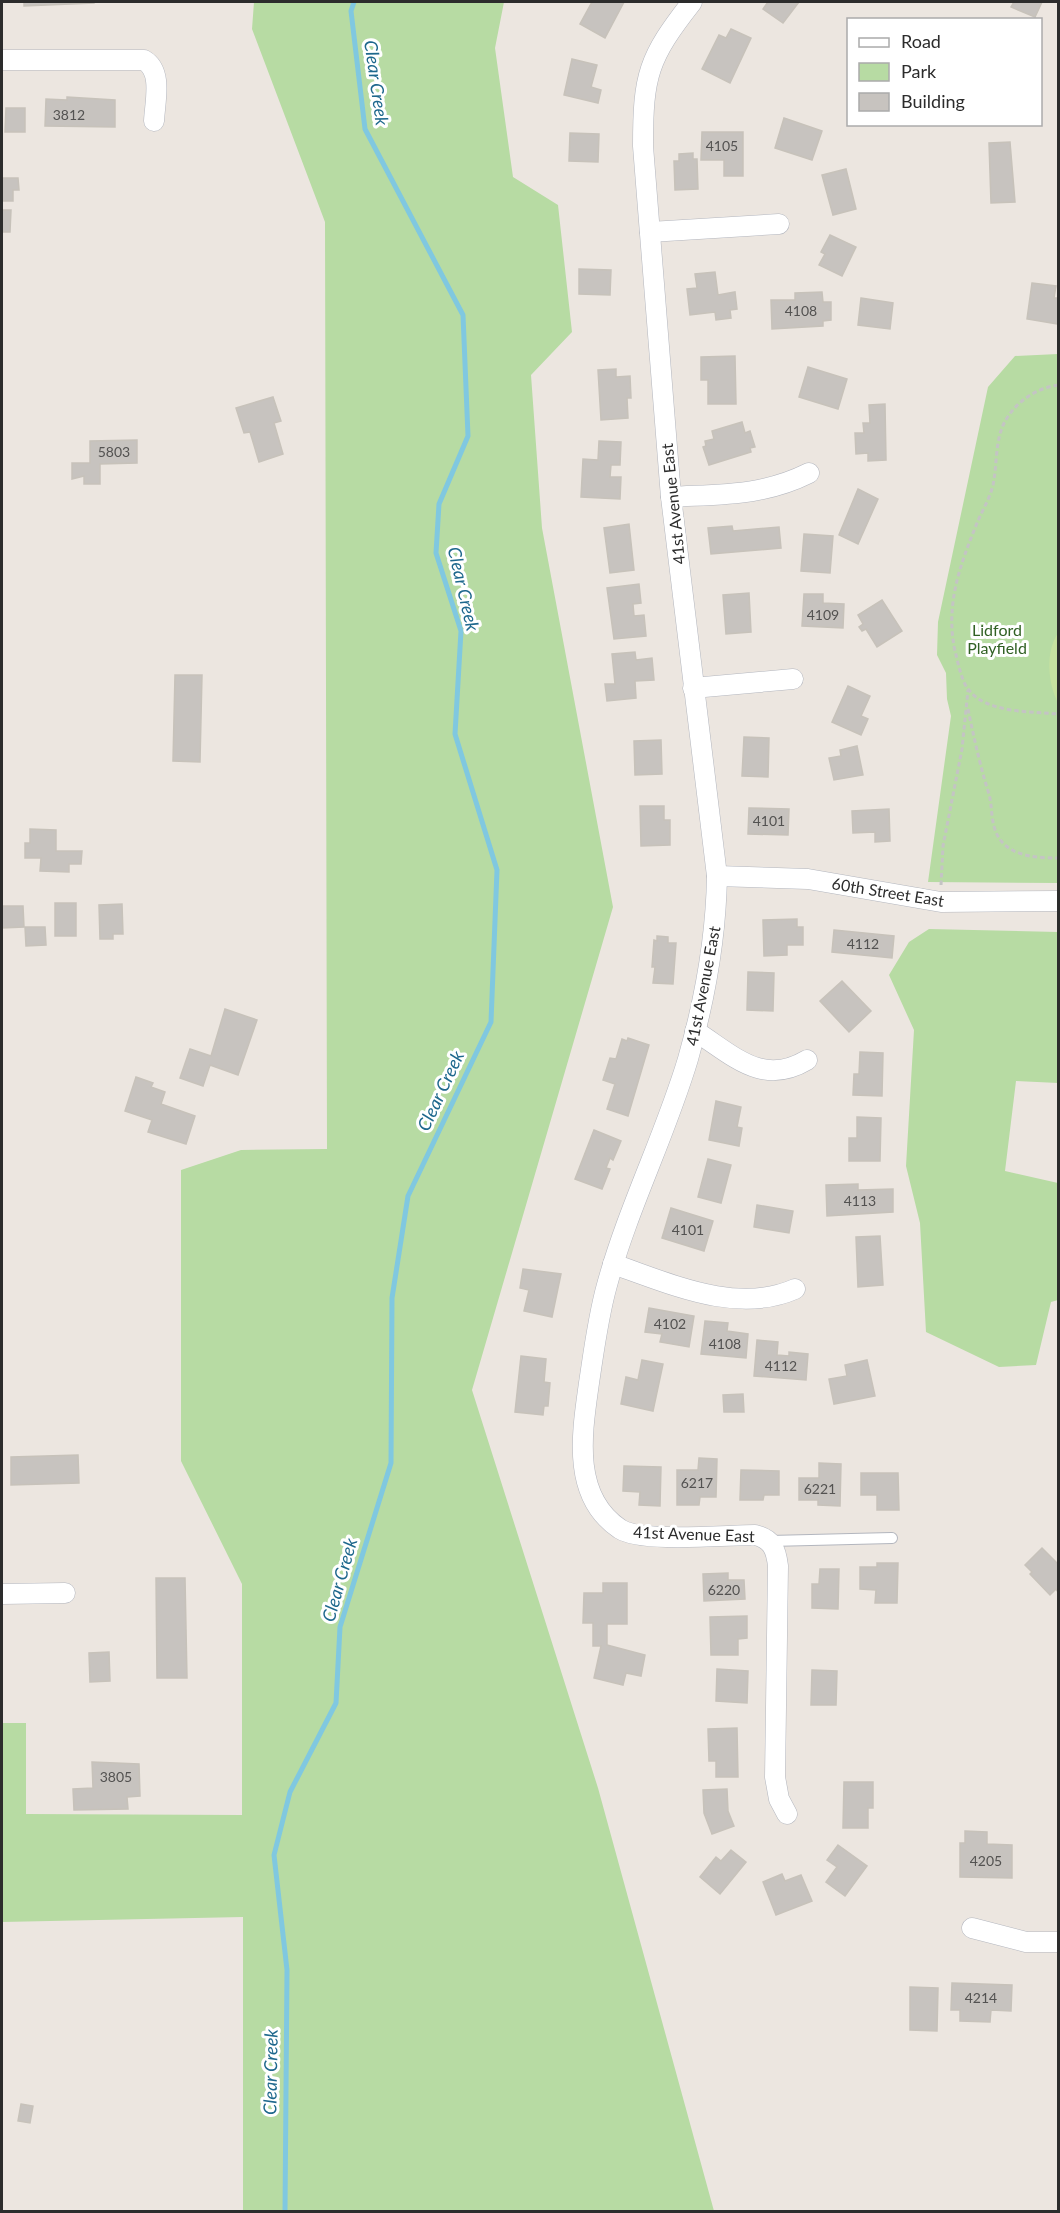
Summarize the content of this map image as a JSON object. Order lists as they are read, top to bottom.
{
  "streets": {
    "street": ["41st Avenue East", "60th Street East"]
  },
  "crossings": [
    ["41st Avenue East", "60th Street East"]
  ],
  "water": ["Clear Creek"],
  "parks": ["Lidford Playfield"],
  "house_numbers": [
    "3812",
    "4105",
    "4108",
    "5803",
    "4109",
    "4101",
    "4112",
    "4113",
    "4101",
    "4102",
    "4108",
    "4112",
    "6217",
    "6221",
    "6220",
    "3805",
    "4205",
    "4214"
  ],
  "legend": ["Road", "Park", "Building"]
}
